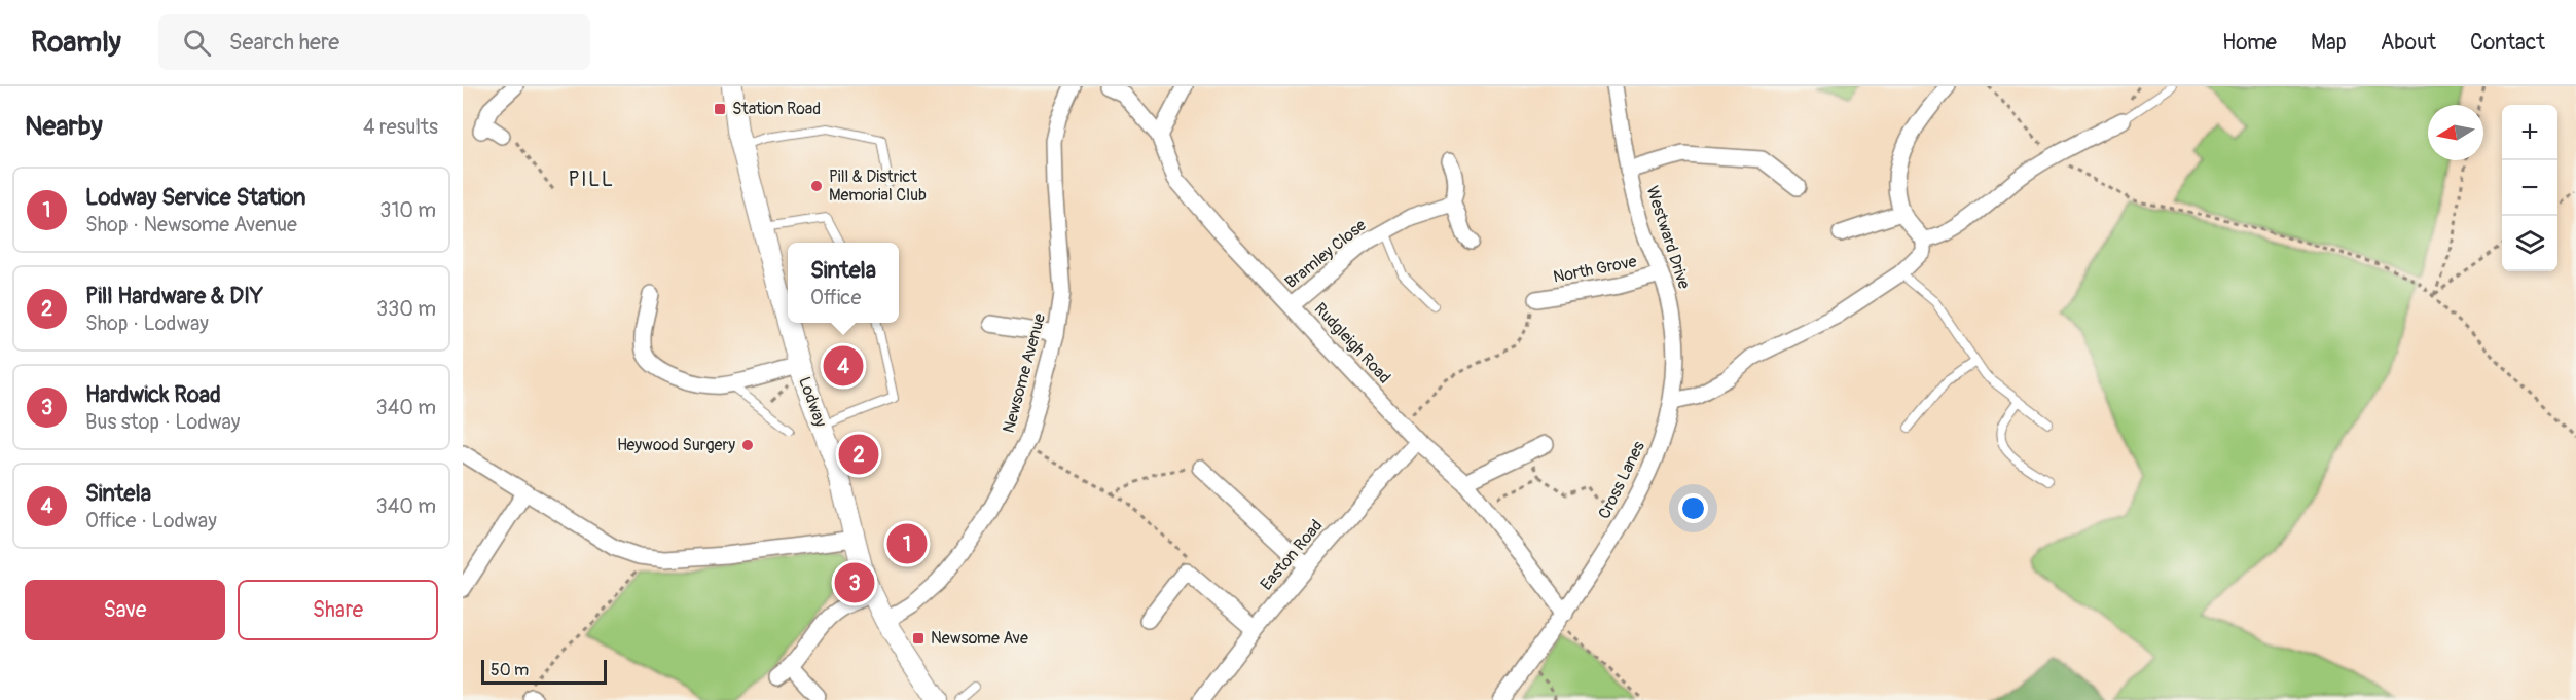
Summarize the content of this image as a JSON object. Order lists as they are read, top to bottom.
{
  "streets": {
    "street": [
      "Westward Drive",
      "Bramley Close",
      "North Grove",
      "Rudgleigh Road",
      "Newsome Avenue",
      "Lodway",
      "Cross Lanes",
      "Easton Road"
    ]
  },
  "crossings": [
    ["Westward Drive", "North Grove"],
    ["Westward Drive", "Cross Lanes"],
    ["Bramley Close", "Rudgleigh Road"],
    ["Rudgleigh Road", "Cross Lanes"],
    ["Rudgleigh Road", "Easton Road"],
    ["Newsome Avenue", "Lodway"]
  ],
  "districts": ["PILL"],
  "places": {
    "transit": ["Station Road", "Newsome Ave"],
    "other": ["Pill & District Memorial Club", "Heywood Surgery"]
  },
  "scale_bar": "50 m",
  "north": "left",
  "page": {
    "header": "Roamly",
    "search": "Search here",
    "nav": [
      "Home",
      "Map",
      "About",
      "Contact"
    ],
    "heading": ["Nearby", "4 results"],
    "map_buttons": ["+", "−"],
    "list": [
      {
        "mark": "1",
        "name": "Lodway Service Station",
        "note": "Shop · Newsome Avenue",
        "value": "310 m"
      },
      {
        "mark": "2",
        "name": "Pill Hardware & DIY",
        "note": "Shop · Lodway",
        "value": "330 m"
      },
      {
        "mark": "3",
        "name": "Hardwick Road",
        "note": "Bus stop · Lodway",
        "value": "340 m"
      },
      {
        "mark": "4",
        "name": "Sintela",
        "note": "Office · Lodway",
        "value": "340 m"
      }
    ],
    "popup": ["Sintela", "Office"],
    "pins": [
      "4",
      "2",
      "1",
      "3"
    ],
    "buttons": ["Save", "Share"],
    "scale": "50 m"
  }
}
